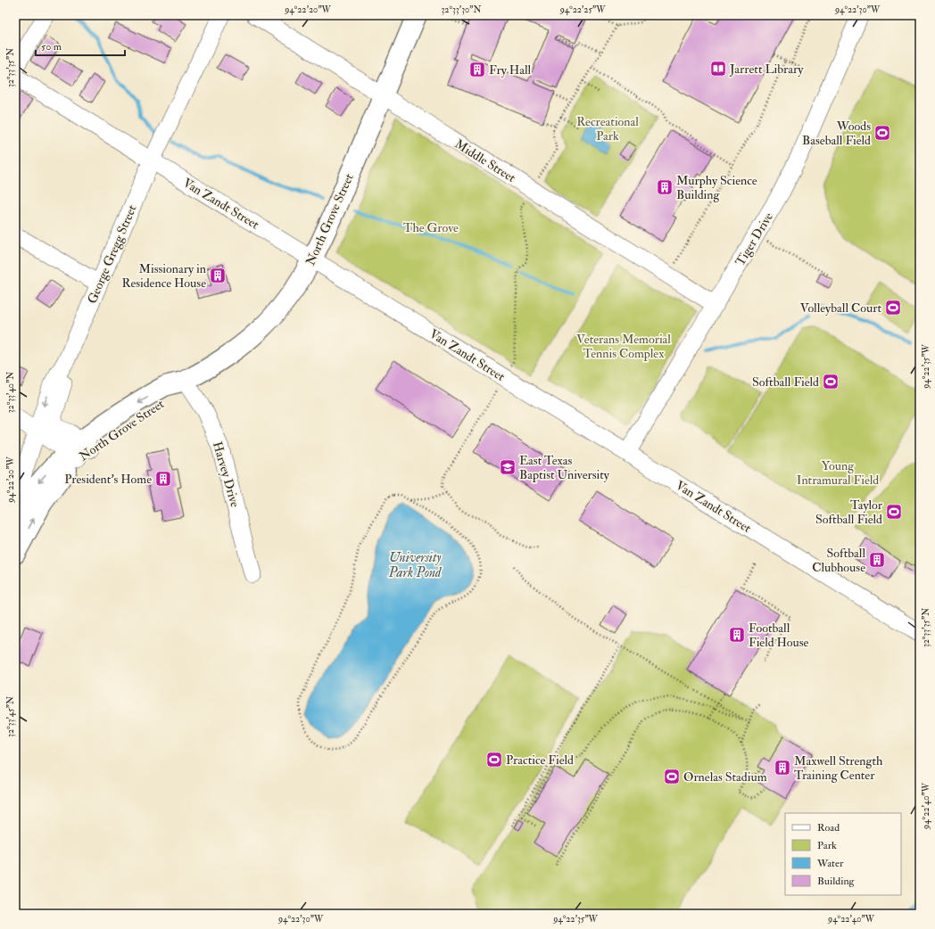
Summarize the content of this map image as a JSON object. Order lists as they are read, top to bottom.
{
  "streets": {
    "main road": ["North Grove Street"],
    "street": [
      "Middle Street",
      "Van Zandt Street",
      "Tiger Drive",
      "George Gregg Street",
      "Harvey Drive"
    ]
  },
  "crossings": [
    ["Middle Street", "North Grove Street"],
    ["Middle Street", "Tiger Drive"],
    ["Van Zandt Street", "North Grove Street"],
    ["Van Zandt Street", "Tiger Drive"],
    ["Van Zandt Street", "George Gregg Street"],
    ["North Grove Street", "Harvey Drive"]
  ],
  "water": ["University Park Pond"],
  "parks": [
    "Recreational Park",
    "The Grove",
    "Veterans Memorial Tennis Complex",
    "Young Intramural Field"
  ],
  "places": {
    "library": ["Jarrett Library"],
    "building": [
      "Fry Hall",
      "Murphy Science Building",
      "Missionary in Residence House",
      "President's Home",
      "Softball Clubhouse",
      "Football Field House",
      "Maxwell Strength Training Center"
    ],
    "sports": [
      "Woods Baseball Field",
      "Volleyball Court",
      "Softball Field",
      "Taylor Softball Field",
      "Practice Field",
      "Ornelas Stadium"
    ],
    "school or university": ["East Texas Baptist University"]
  },
  "legend": [
    "Road",
    "Park",
    "Water",
    "Building"
  ],
  "scale_bar": "50 m",
  "coordinates": [
    "94°22'20\"W",
    "32°33'30\"N",
    "94°22'25\"W",
    "94°22'30\"W",
    "32°33'35\"N",
    "94°22'35\"W",
    "32°33'40\"N",
    "32°33'45\"N",
    "94°22'40\"W"
  ]
}
